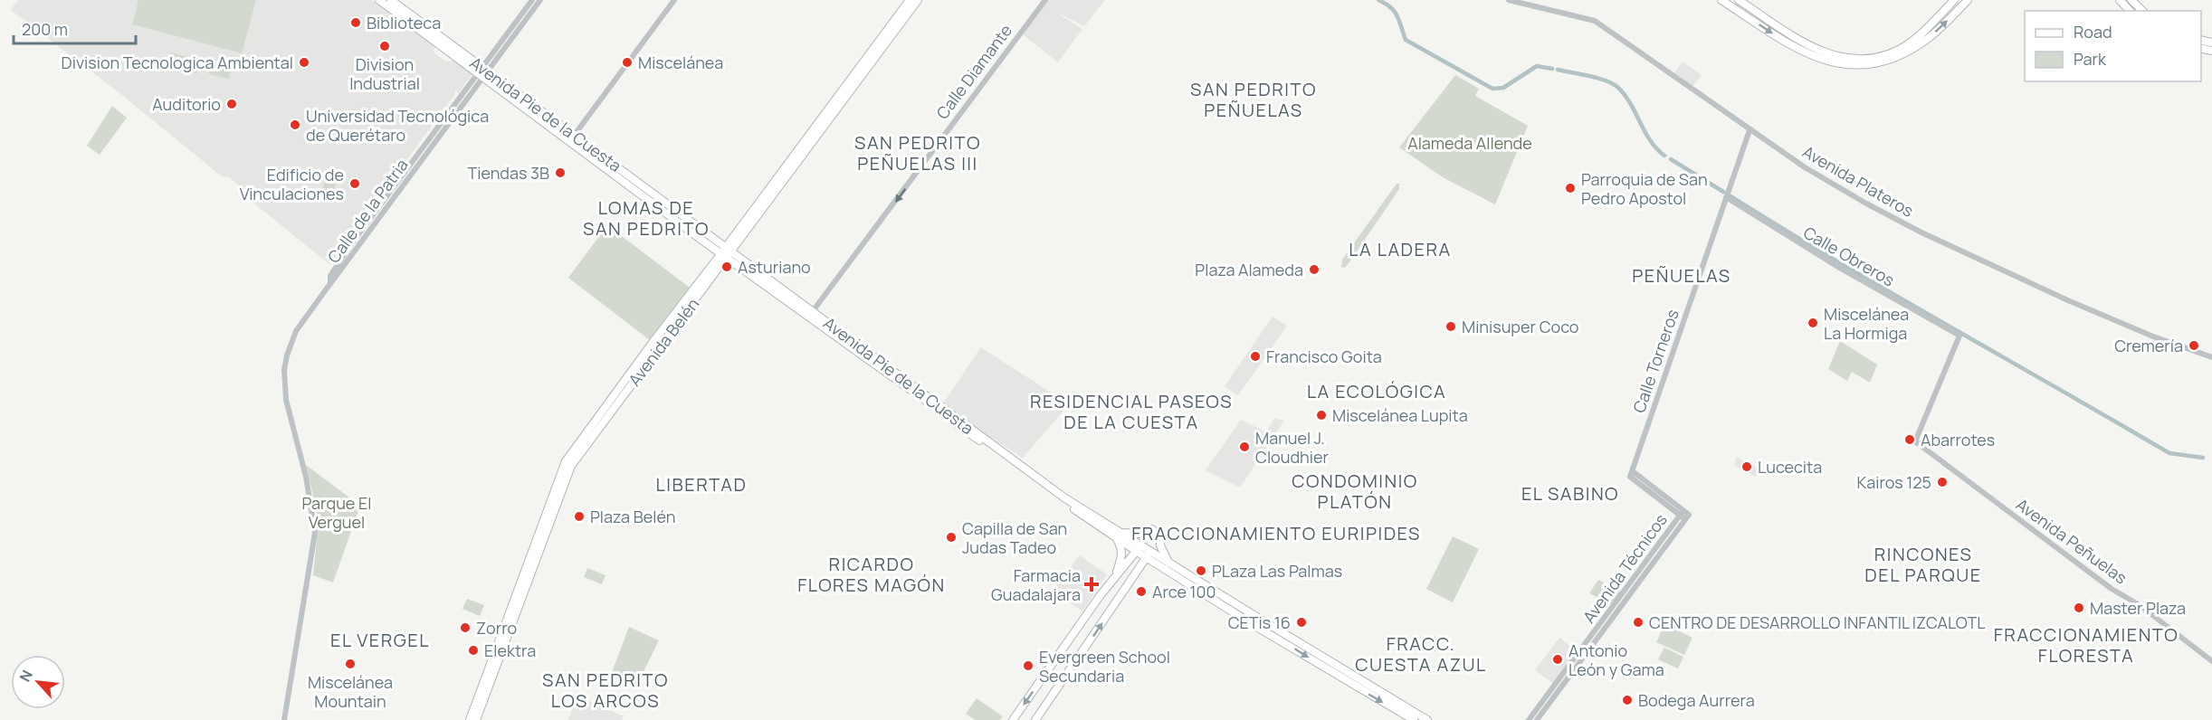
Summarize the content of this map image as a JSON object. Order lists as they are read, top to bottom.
{
  "streets": {
    "main road": ["Avenida Pie de la Cuesta", "Avenida Belén"],
    "street": [
      "Calle Diamante",
      "Avenida Plateros",
      "Calle de la Patria",
      "Calle Obreros",
      "Calle Torneros",
      "Avenida Peñuelas",
      "Avenida Técnicos"
    ]
  },
  "crossings": [
    ["Calle Diamante", "Avenida Pie de la Cuesta"],
    ["Avenida Pie de la Cuesta", "Calle de la Patria"],
    ["Avenida Pie de la Cuesta", "Avenida Belén"],
    ["Avenida Plateros", "Calle Torneros"],
    ["Calle Obreros", "Calle Torneros"],
    ["Calle Obreros", "Avenida Peñuelas"],
    ["Calle Torneros", "Avenida Técnicos"]
  ],
  "one_way": ["Calle Diamante"],
  "districts": [
    "SAN PEDRITO PEÑUELAS",
    "SAN PEDRITO PEÑUELAS III",
    "LOMAS DE SAN PEDRITO",
    "LA LADERA",
    "PEÑUELAS",
    "LA ECOLÓGICA",
    "RESIDENCIAL PASEOS DE LA CUESTA",
    "CONDOMINIO PLATÓN",
    "LIBERTAD",
    "EL SABINO",
    "FRACCIONAMIENTO EURIPIDES",
    "RINCONES DEL PARQUE",
    "RICARDO FLORES MAGÓN",
    "FRACCIONAMIENTO FLORESTA",
    "EL VERGEL",
    "FRACC. CUESTA AZUL",
    "SAN PEDRITO LOS ARCOS"
  ],
  "parks": ["Alameda Allende", "Parque El Verguel"],
  "places": {
    "other": [
      "Biblioteca",
      "Division Industrial",
      "Division Tecnologica Ambiental",
      "Miscelánea",
      "Auditorio",
      "Universidad Tecnológica de Querétaro",
      "Tiendas 3B",
      "Edificio de Vinculaciones",
      "Parroquia de San Pedro Apostol",
      "Asturiano",
      "Plaza Alameda",
      "Miscelánea La Hormiga",
      "Minisuper Coco",
      "Cremería",
      "Francisco Goita",
      "Miscelánea Lupita",
      "Abarrotes",
      "Manuel J. Cloudhier",
      "Lucecita",
      "Kairos 125",
      "Plaza Belén",
      "Capilla de San Judas Tadeo",
      "PLaza Las Palmas",
      "Arce 100",
      "Master Plaza",
      "CETis 16",
      "CENTRO DE DESARROLLO INFANTIL IZCALOTL",
      "Zorro",
      "Elektra",
      "Antonio León y Gama",
      "Miscelánea Mountain",
      "Evergreen School Secundaria",
      "Bodega Aurrera"
    ],
    "health": ["Farmacia Guadalajara"]
  },
  "legend": ["Road", "Park"],
  "scale_bar": "200 m",
  "north": "top left"
}
